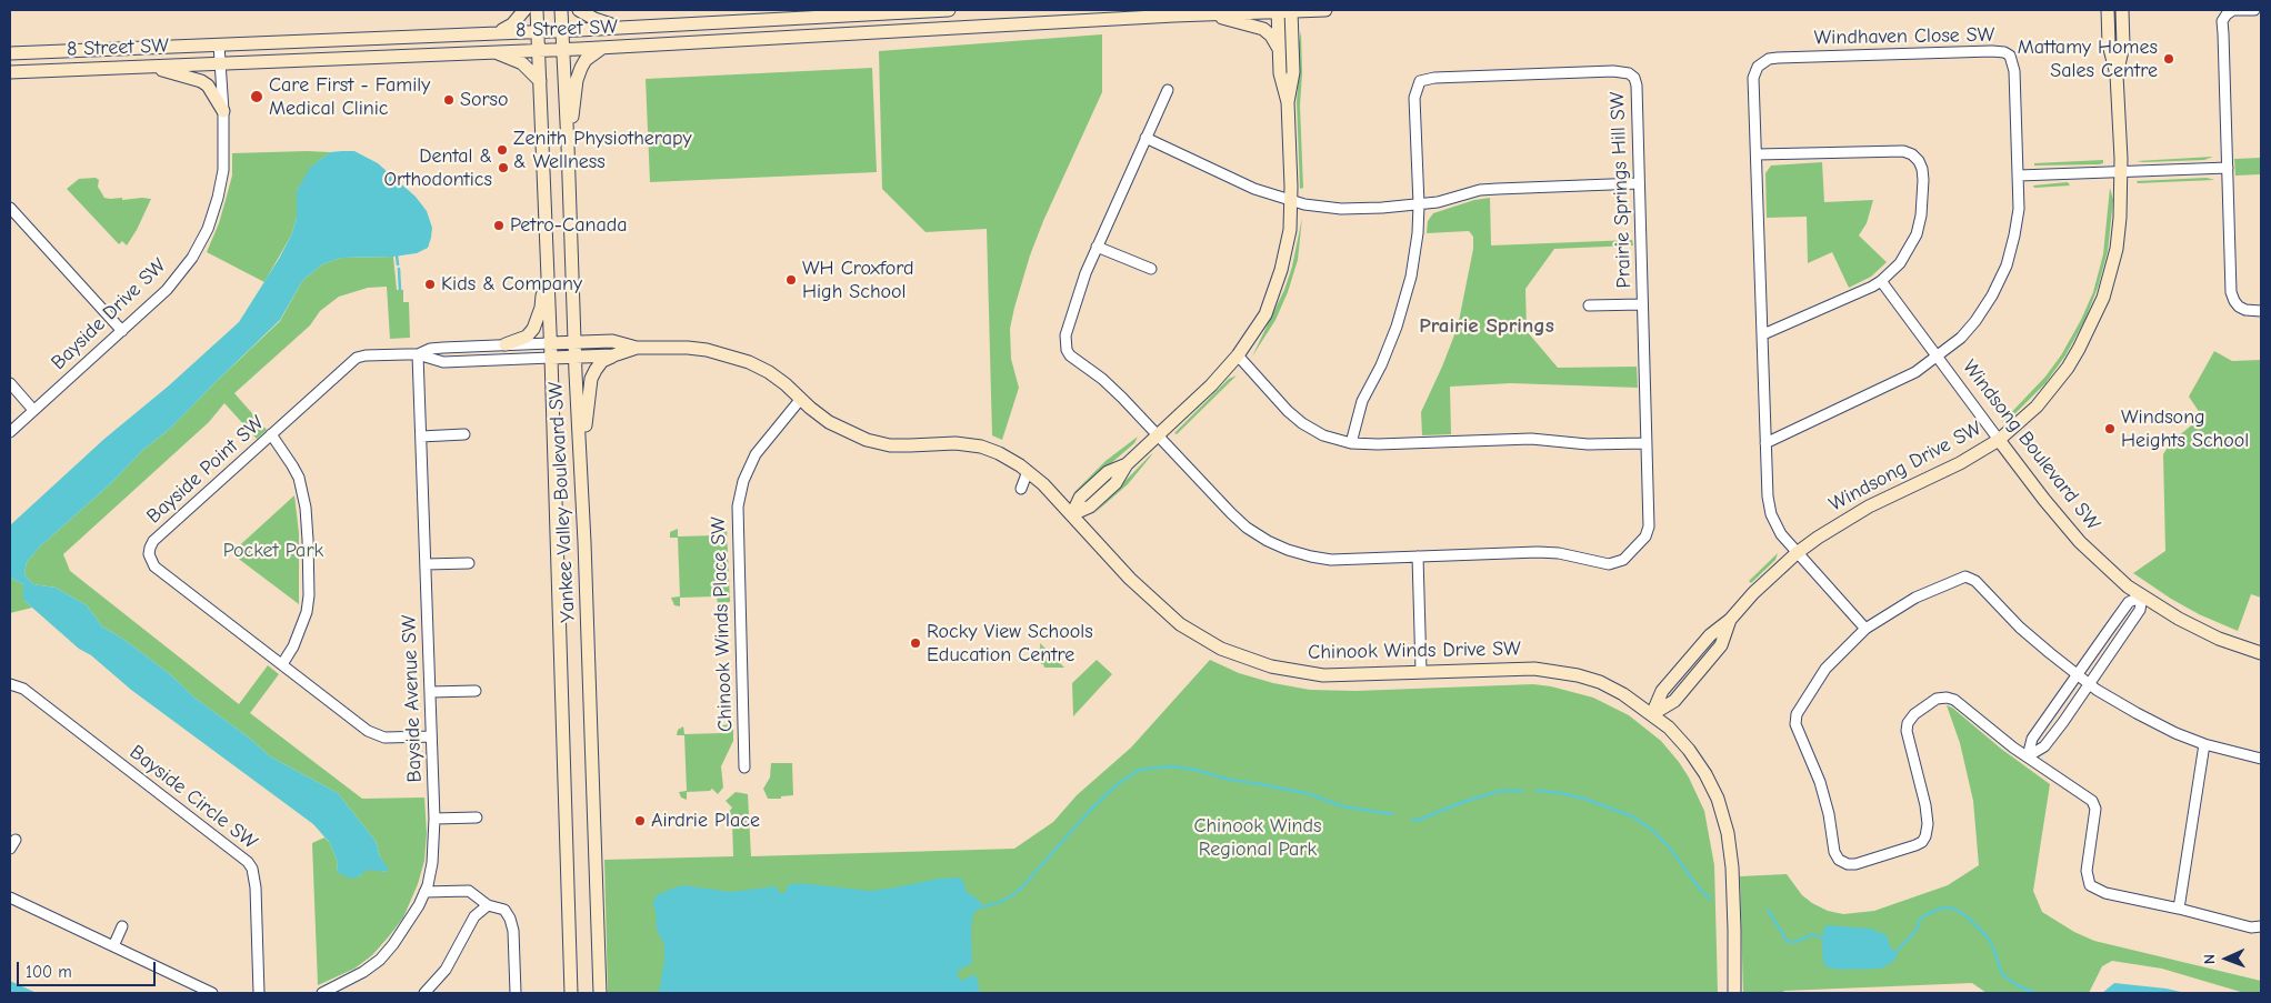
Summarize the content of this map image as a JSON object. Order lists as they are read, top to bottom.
{
  "streets": {
    "main road": [
      "8 Street SW",
      "Windsong Boulevard SW",
      "Windsong Drive SW",
      "Yankee Valley Boulevard SW",
      "Chinook Winds Drive SW"
    ],
    "street": [
      "Windhaven Close SW",
      "Prairie Springs Hill SW",
      "Bayside Drive SW",
      "Bayside Point SW",
      "Chinook Winds Place SW",
      "Bayside Avenue SW",
      "Bayside Circle SW"
    ]
  },
  "crossings": [
    ["8 Street SW", "Bayside Drive SW"],
    ["8 Street SW", "Yankee Valley Boulevard SW"],
    ["Windhaven Close SW", "Windsong Boulevard SW"],
    ["Windhaven Close SW", "Windsong Drive SW"],
    ["Windsong Boulevard SW", "Windsong Drive SW"],
    ["Windsong Drive SW", "Chinook Winds Drive SW"],
    ["Bayside Point SW", "Bayside Avenue SW"],
    ["Yankee Valley Boulevard SW", "Chinook Winds Drive SW"],
    ["Chinook Winds Place SW", "Chinook Winds Drive SW"]
  ],
  "districts": ["Prairie Springs"],
  "parks": ["Pocket Park", "Chinook Winds Regional Park"],
  "places": [
    "Mattamy Homes Sales Centre",
    "Care First - Family Medical Clinic",
    "Sorso",
    "Zenith Physiotherapy & Wellness",
    "Dental & Orthodontics",
    "Petro-Canada",
    "WH Croxford High School",
    "Kids & Company",
    "Windsong Heights School",
    "Rocky View Schools Education Centre",
    "Airdrie Place"
  ],
  "scale_bar": "100 m",
  "north": "left"
}
